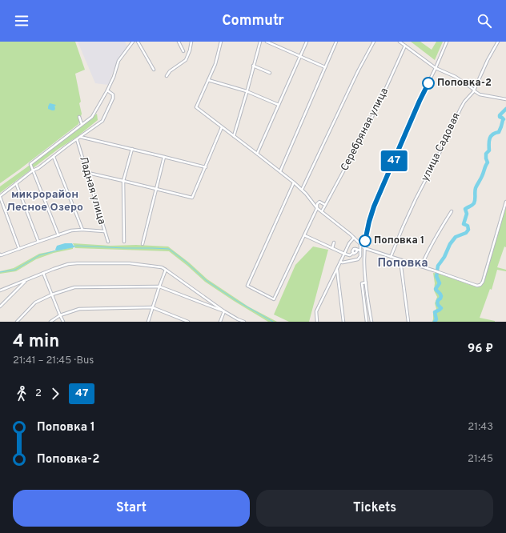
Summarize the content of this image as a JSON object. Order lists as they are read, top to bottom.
{
  "streets": {
    "street": ["Серебряная улица", "улица Садовая", "Ладная улица"]
  },
  "districts": ["микрорайон Лесное Озеро", "Поповка"],
  "places": ["Поповка-2", "Поповка 1"],
  "lines": ["bus line 47"],
  "page": {
    "header": "Commutr",
    "on_map": "47",
    "heading": ["4 min", "21:41 – 21:45 · Bus", "96 ₽"],
    "legs": ["2", "47"],
    "list": [
      {
        "name": "Поповка 1",
        "value": "21:43"
      },
      {
        "name": "Поповка-2",
        "value": "21:45"
      }
    ],
    "buttons": ["Start", "Tickets"]
  }
}
